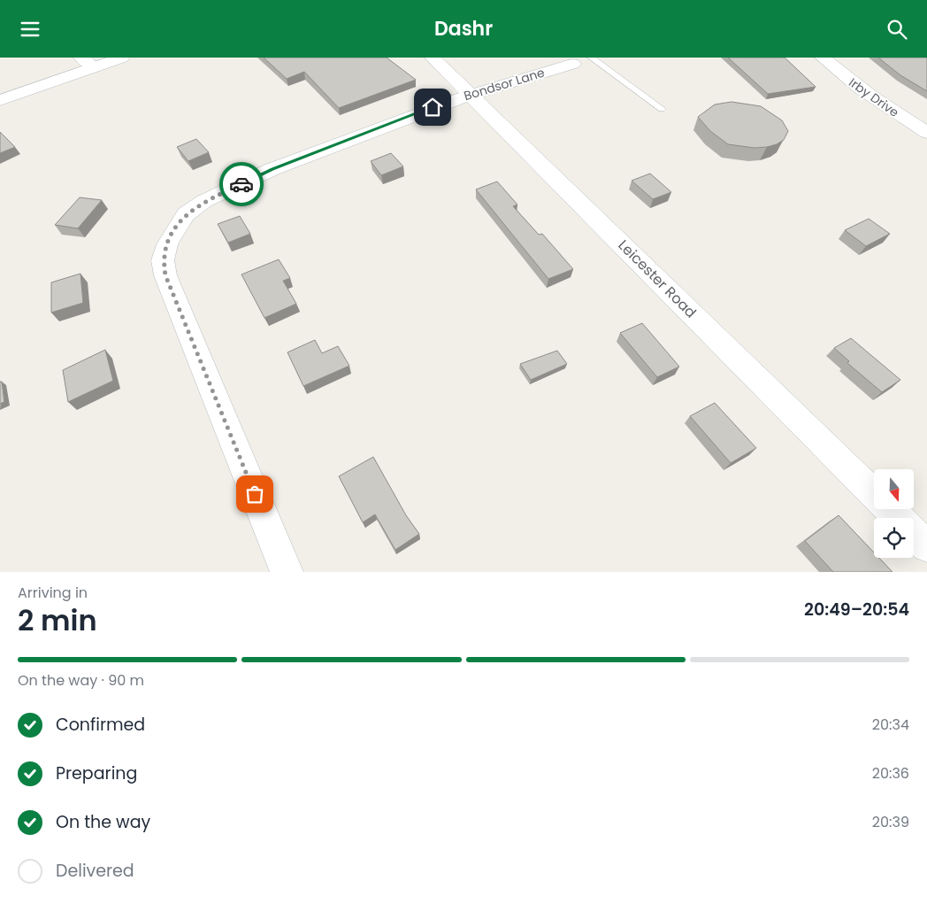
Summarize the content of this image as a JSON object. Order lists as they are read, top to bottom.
{
  "streets": {
    "street": ["Bondsor Lane", "Irby Drive", "Leicester Road"]
  },
  "crossings": [
    ["Bondsor Lane", "Leicester Road"]
  ],
  "north": "bottom",
  "page": {
    "header": "Dashr",
    "heading": ["2 min", "Arriving in", "20:49–20:54"],
    "bar": "On the way · 90 m",
    "list": [
      ["Confirmed", "20:34"],
      ["Preparing", "20:36"],
      ["On the way", "20:39"],
      "Delivered"
    ]
  }
}
